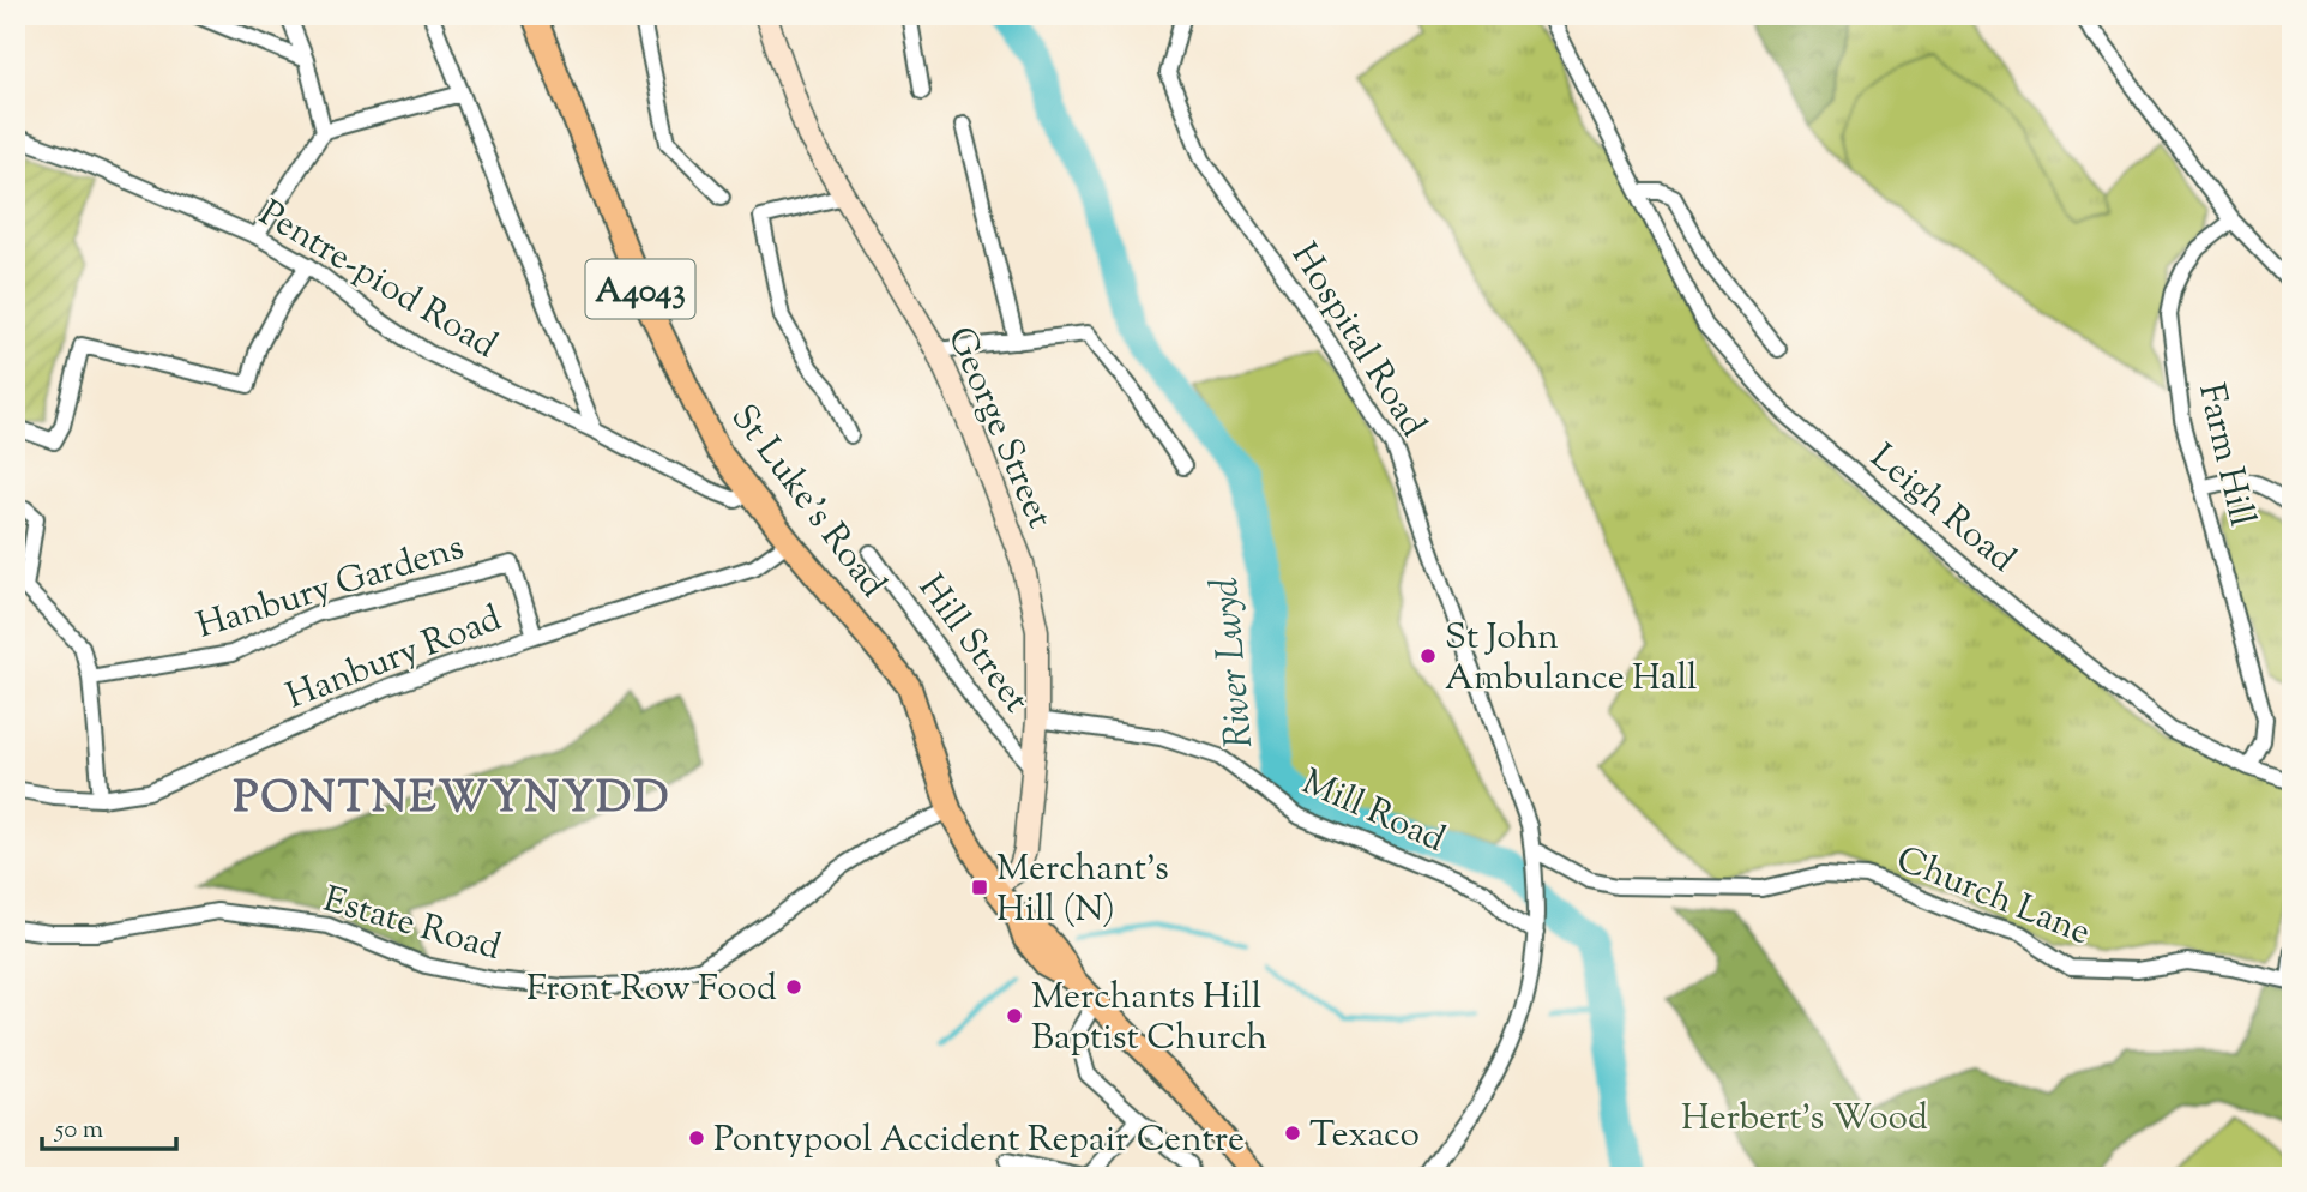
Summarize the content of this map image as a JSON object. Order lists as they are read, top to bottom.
{
  "streets": {
    "main road": ["A4043", "George Street", "St Luke's Road"],
    "street": [
      "Pentre-piod Road",
      "Hospital Road",
      "Farm Hill",
      "Leigh Road",
      "Hanbury Gardens",
      "Hill Street",
      "Hanbury Road",
      "Mill Road",
      "Church Lane",
      "Estate Road"
    ]
  },
  "crossings": [
    ["Pentre-piod Road", "St Luke's Road"],
    ["Hospital Road", "Mill Road"],
    ["Hospital Road", "Church Lane"],
    ["George Street", "St Luke's Road"],
    ["George Street", "Hill Street"],
    ["George Street", "Mill Road"],
    ["Farm Hill", "Leigh Road"],
    ["St Luke's Road", "Hanbury Road"],
    ["St Luke's Road", "Estate Road"],
    ["Hanbury Gardens", "Hanbury Road"]
  ],
  "districts": ["PONTNEWYNYDD"],
  "water": ["River Lwyd"],
  "parks": ["Herbert's Wood"],
  "places": {
    "other": [
      "St John Ambulance Hall",
      "Front Row Food",
      "Merchants Hill Baptist Church",
      "Texaco",
      "Pontypool Accident Repair Centre"
    ],
    "transit": ["Merchant's Hill (N)"]
  },
  "scale_bar": "50 m"
}
